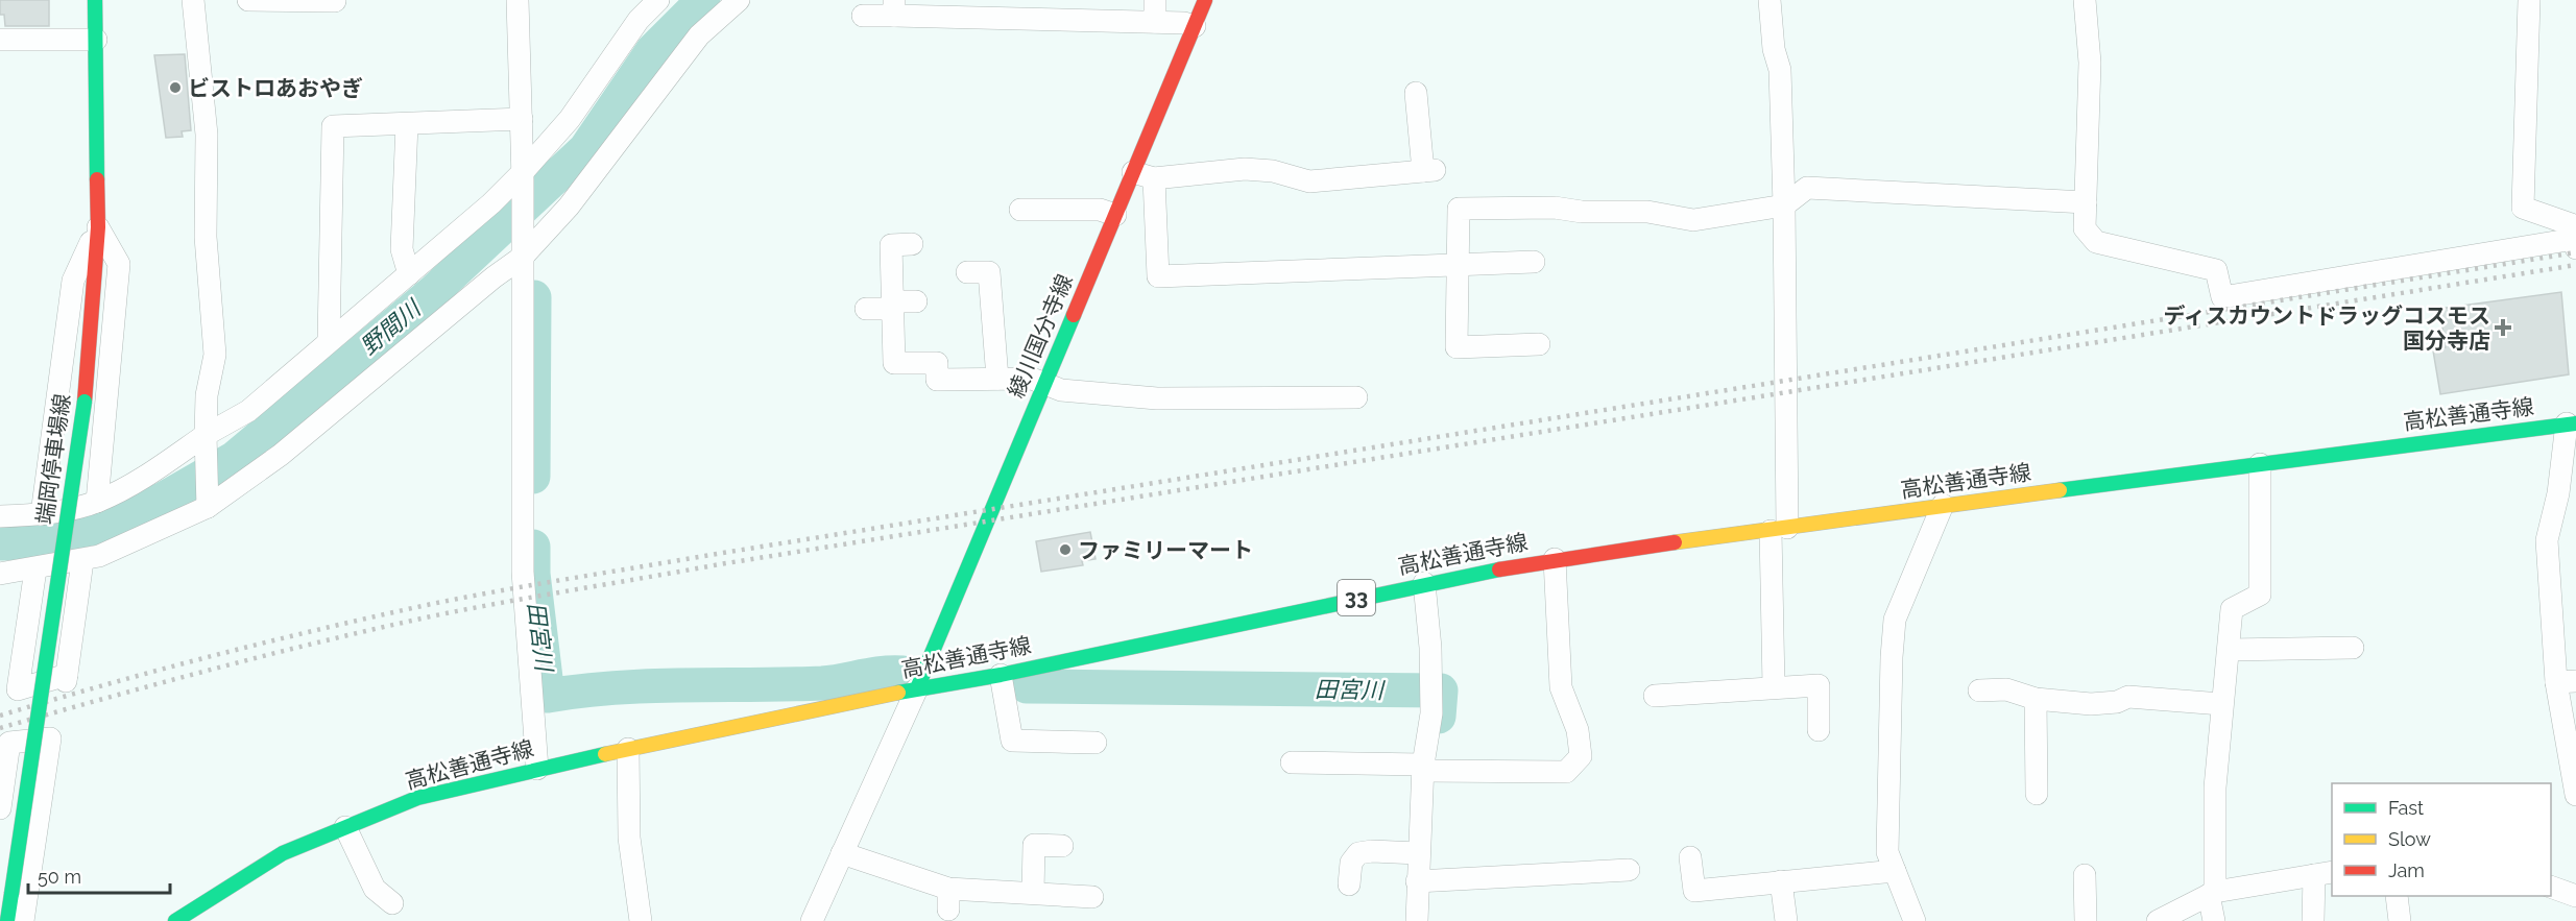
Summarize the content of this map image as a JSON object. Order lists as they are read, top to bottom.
{
  "streets": {
    "main road": [
      "綾川国分寺線",
      "高松善通寺線",
      "端岡停車場線",
      "33"
    ]
  },
  "crossings": [
    ["綾川国分寺線", "高松善通寺線"]
  ],
  "water": ["野間川", "田宮川"],
  "places": {
    "other": ["ビストロあおやぎ", "ファミリーマート"],
    "health": ["ディスカウントドラッグコスモス 国分寺店"]
  },
  "legend": ["Fast", "Slow", "Jam"],
  "scale_bar": "50 m"
}
